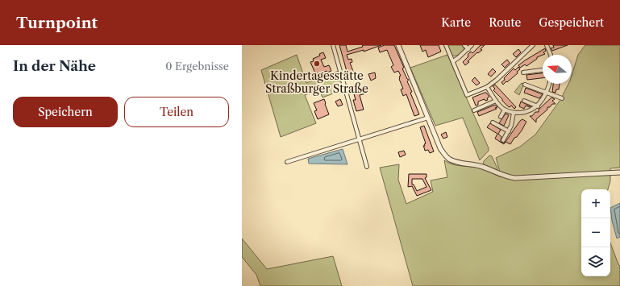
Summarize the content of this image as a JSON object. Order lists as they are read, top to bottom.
{
  "places": ["Kindertagesstätte Straßburger Straße"],
  "north": "left",
  "page": {
    "header": "Turnpoint",
    "nav": ["Karte", "Route", "Gespeichert"],
    "heading": ["In der Nähe", "0 Ergebnisse"],
    "buttons": ["Speichern", "Teilen"],
    "map_buttons": ["+", "−"]
  }
}
